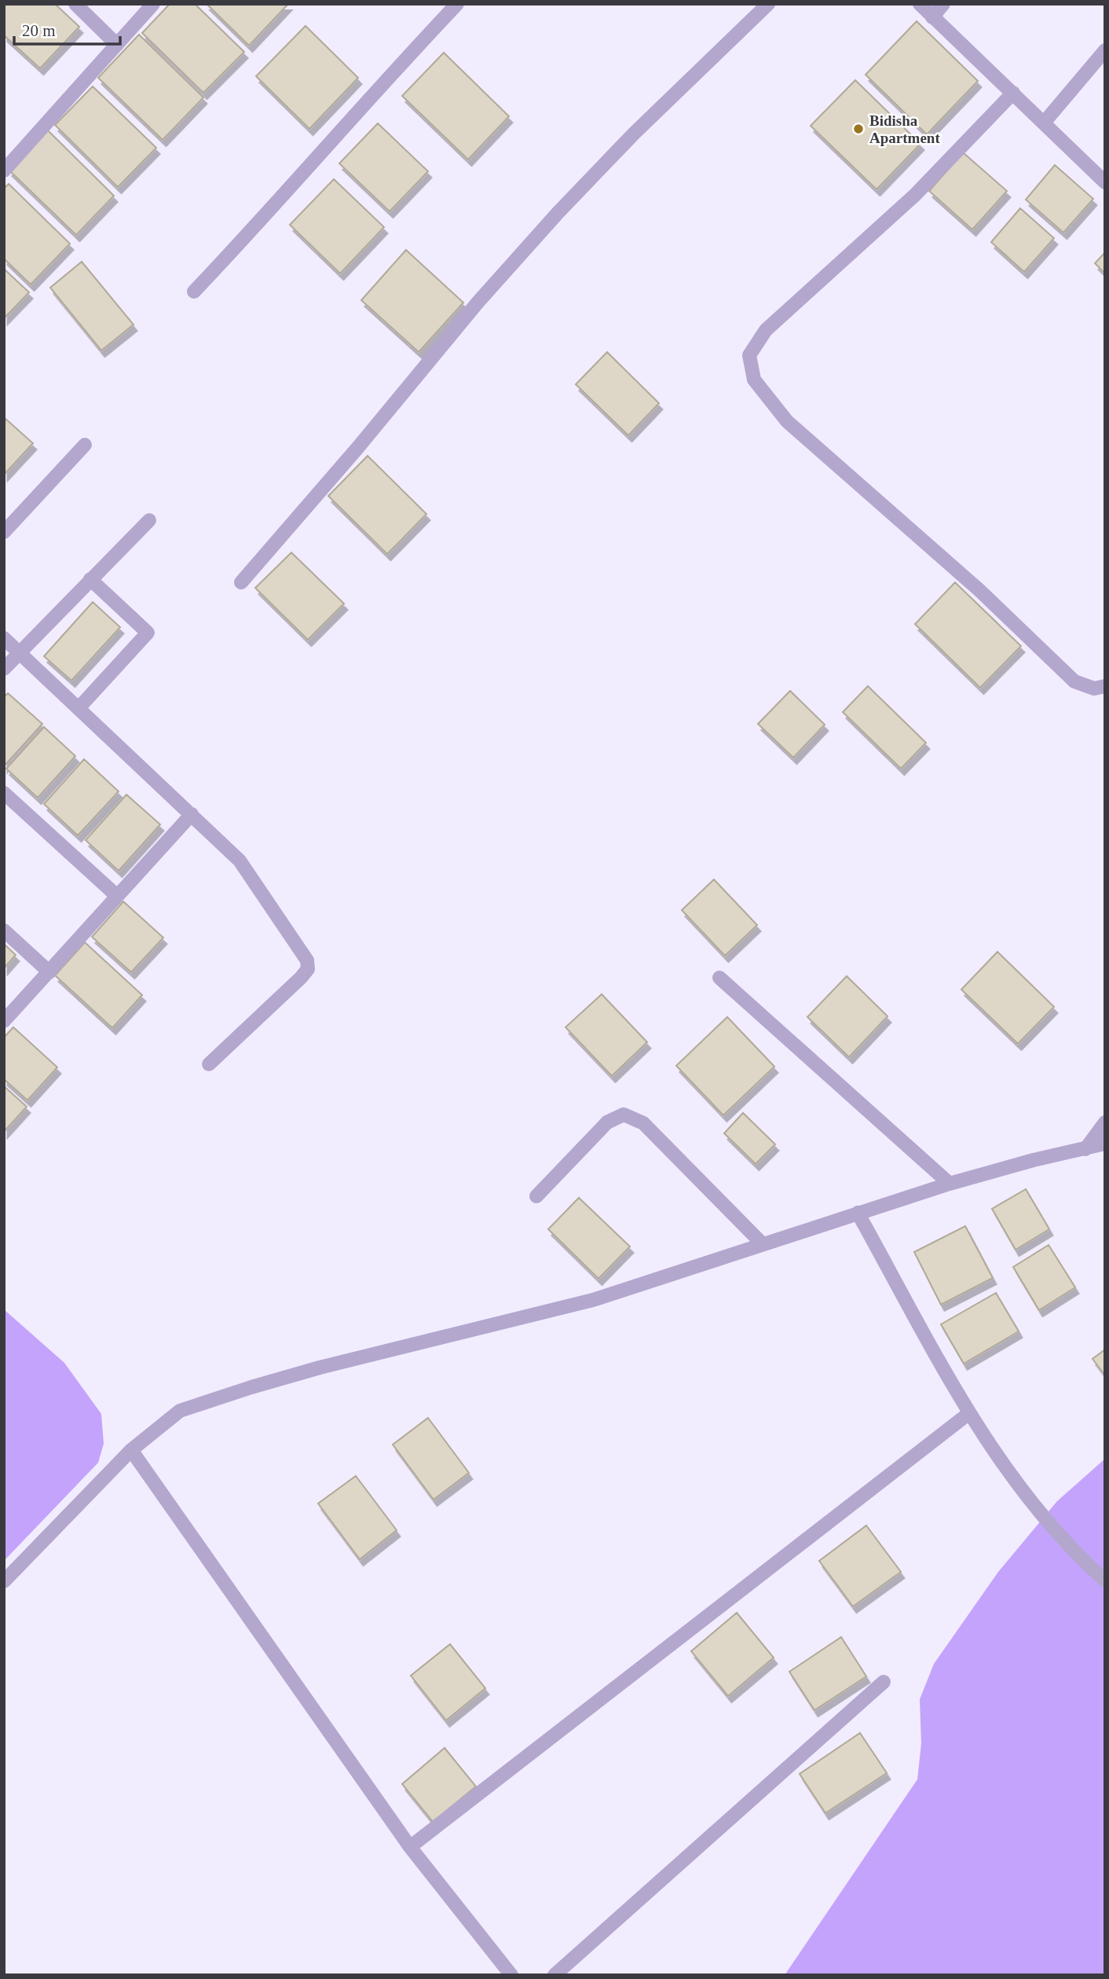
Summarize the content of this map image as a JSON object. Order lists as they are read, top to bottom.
{
  "places": ["Bidisha Apartment"],
  "scale_bar": "20 m"
}
